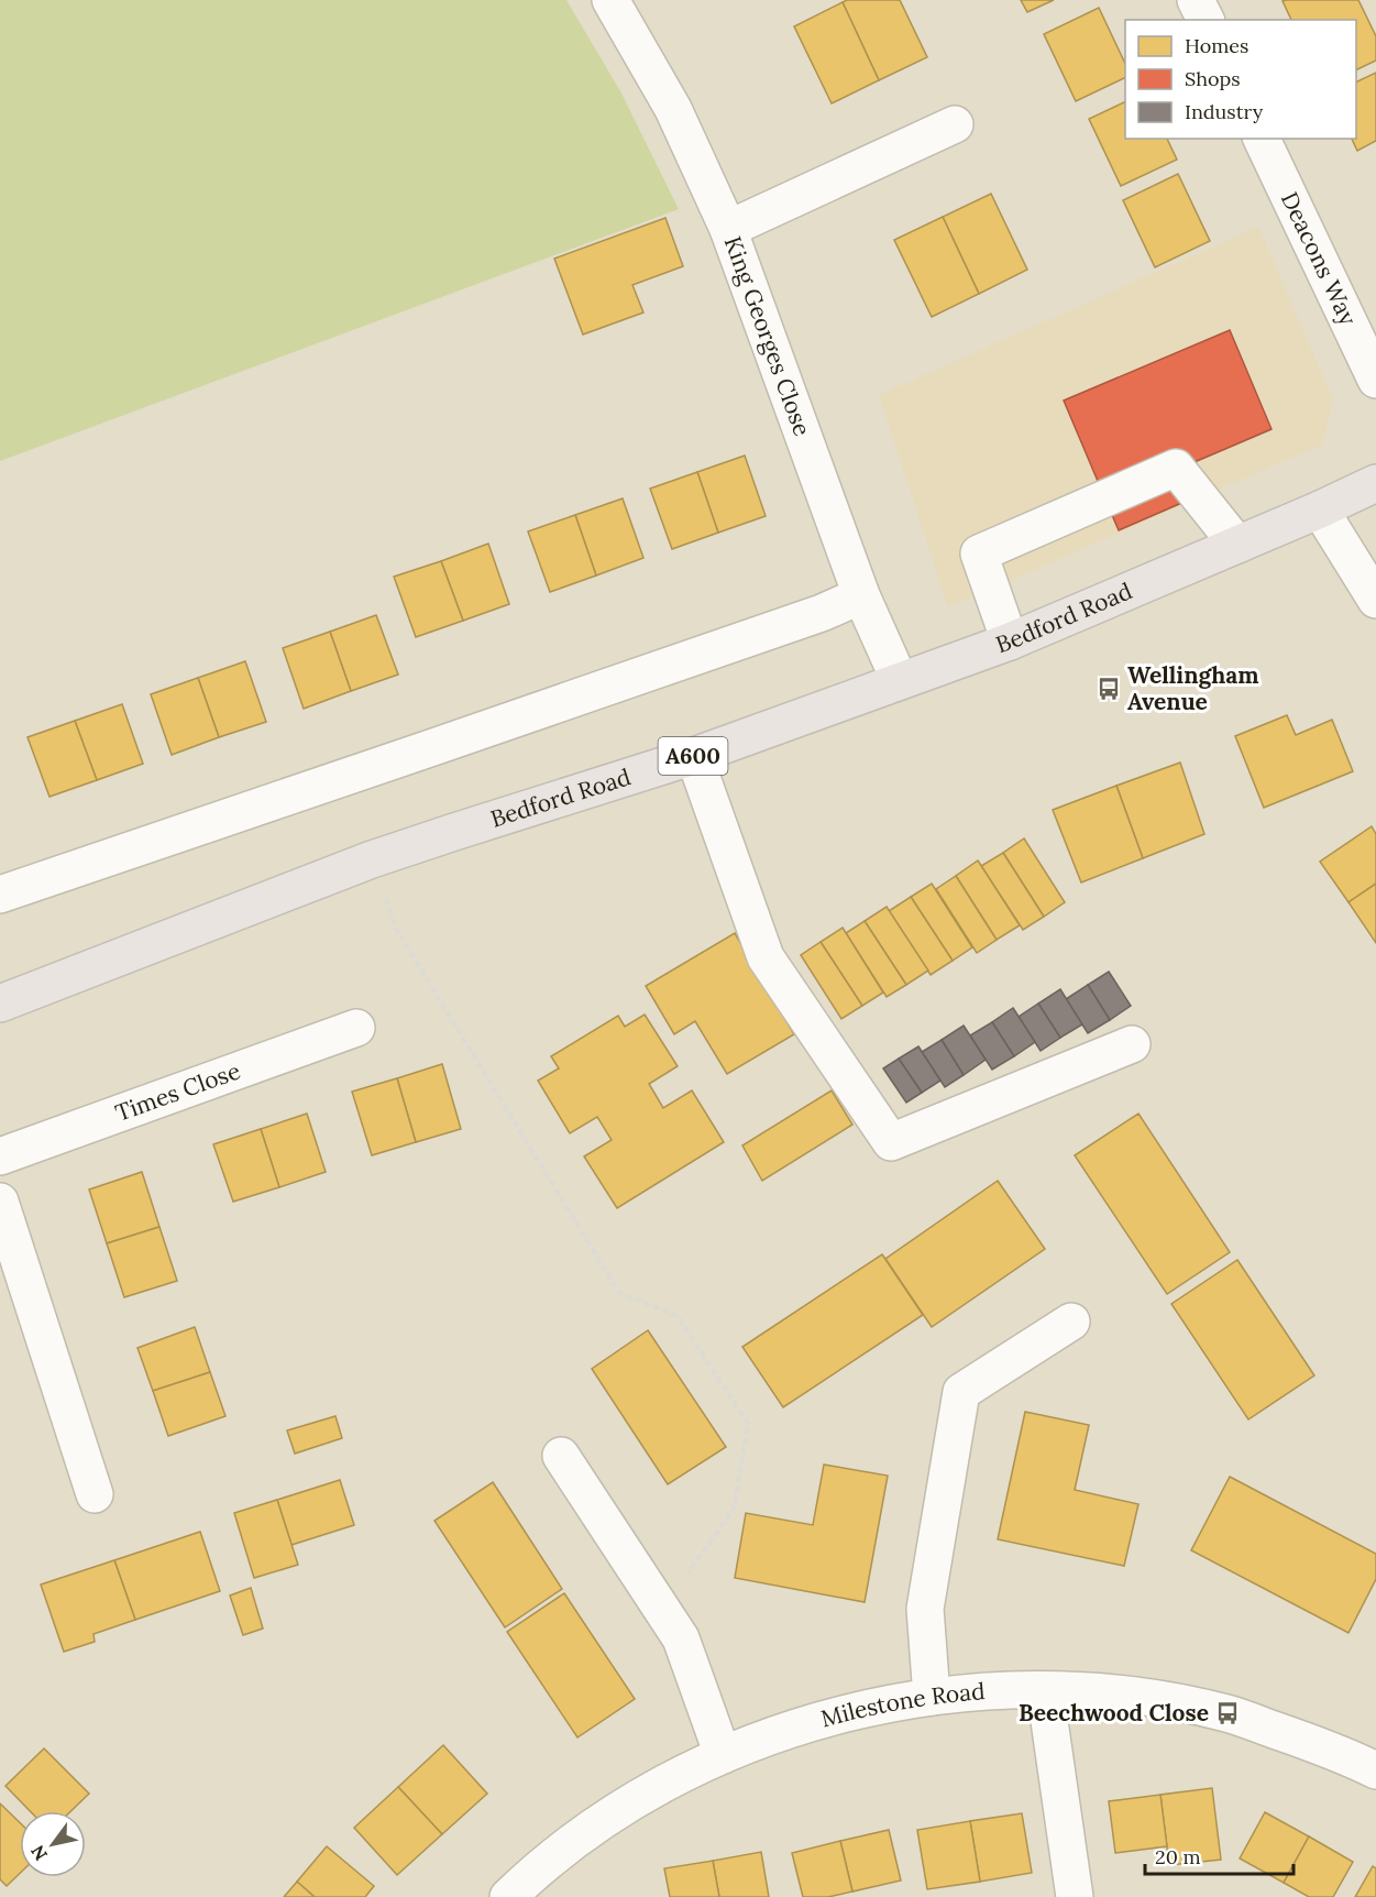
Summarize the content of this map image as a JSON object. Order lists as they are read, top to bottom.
{
  "streets": {
    "main road": ["Bedford Road", "A600"],
    "street": [
      "Deacons Way",
      "King Georges Close",
      "Times Close",
      "Milestone Road"
    ]
  },
  "crossings": [
    ["King Georges Close", "Bedford Road"]
  ],
  "places": {
    "bus stop": ["Wellingham Avenue", "Beechwood Close"]
  },
  "legend": ["Homes", "Shops", "Industry"],
  "scale_bar": "20 m",
  "north": "bottom left"
}
